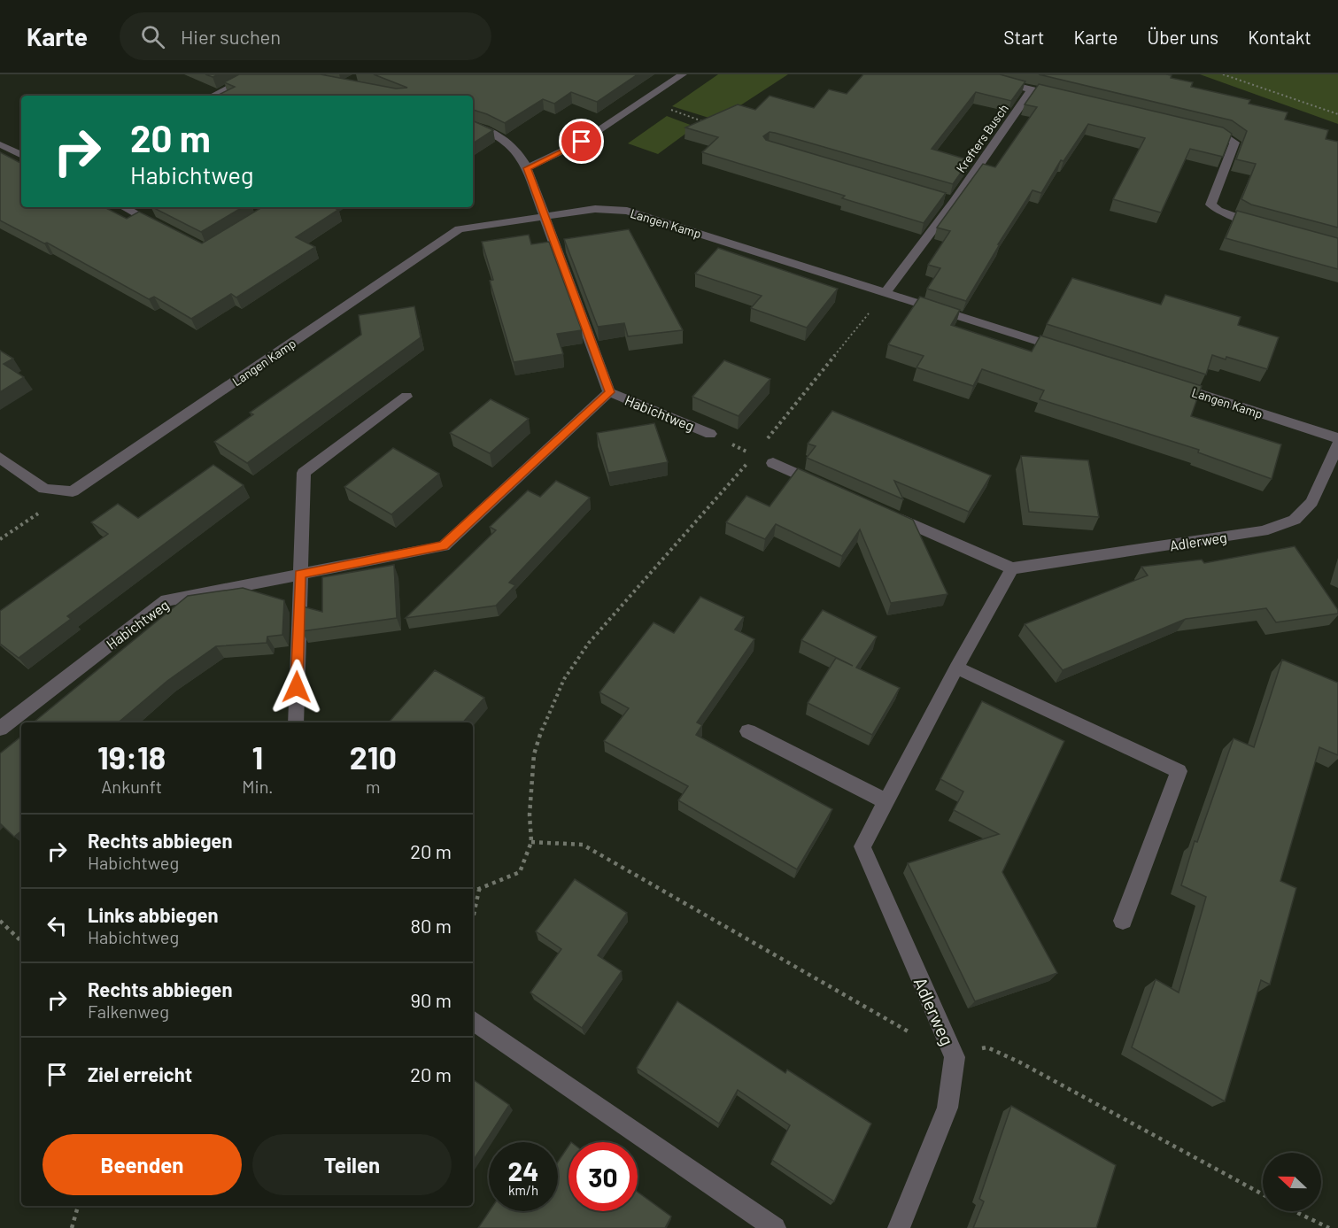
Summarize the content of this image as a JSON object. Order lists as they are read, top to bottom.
{
  "streets": {
    "street": [
      "Krefters Busch",
      "Langen Kamp",
      "Habichtweg",
      "Adlerweg"
    ]
  },
  "crossings": [
    ["Krefters Busch", "Langen Kamp"],
    ["Langen Kamp", "Habichtweg"]
  ],
  "north": "left",
  "page": {
    "header": "Karte",
    "search": "Hier suchen",
    "nav": [
      "Start",
      "Karte",
      "Über uns",
      "Kontakt"
    ],
    "turn": ["20 m", "Habichtweg"],
    "eta": [
      "19:18",
      "Ankunft",
      "1",
      "Min.",
      "210",
      "m"
    ],
    "list": [
      {
        "name": "Rechts abbiegen",
        "note": "Habichtweg",
        "value": "20 m"
      },
      {
        "name": "Links abbiegen",
        "note": "Habichtweg",
        "value": "80 m"
      },
      {
        "name": "Rechts abbiegen",
        "note": "Falkenweg",
        "value": "90 m"
      },
      {
        "name": "Ziel erreicht",
        "value": "20 m"
      }
    ],
    "buttons": ["Beenden", "Teilen"],
    "speed": "24 km/h",
    "limit": "30"
  }
}
